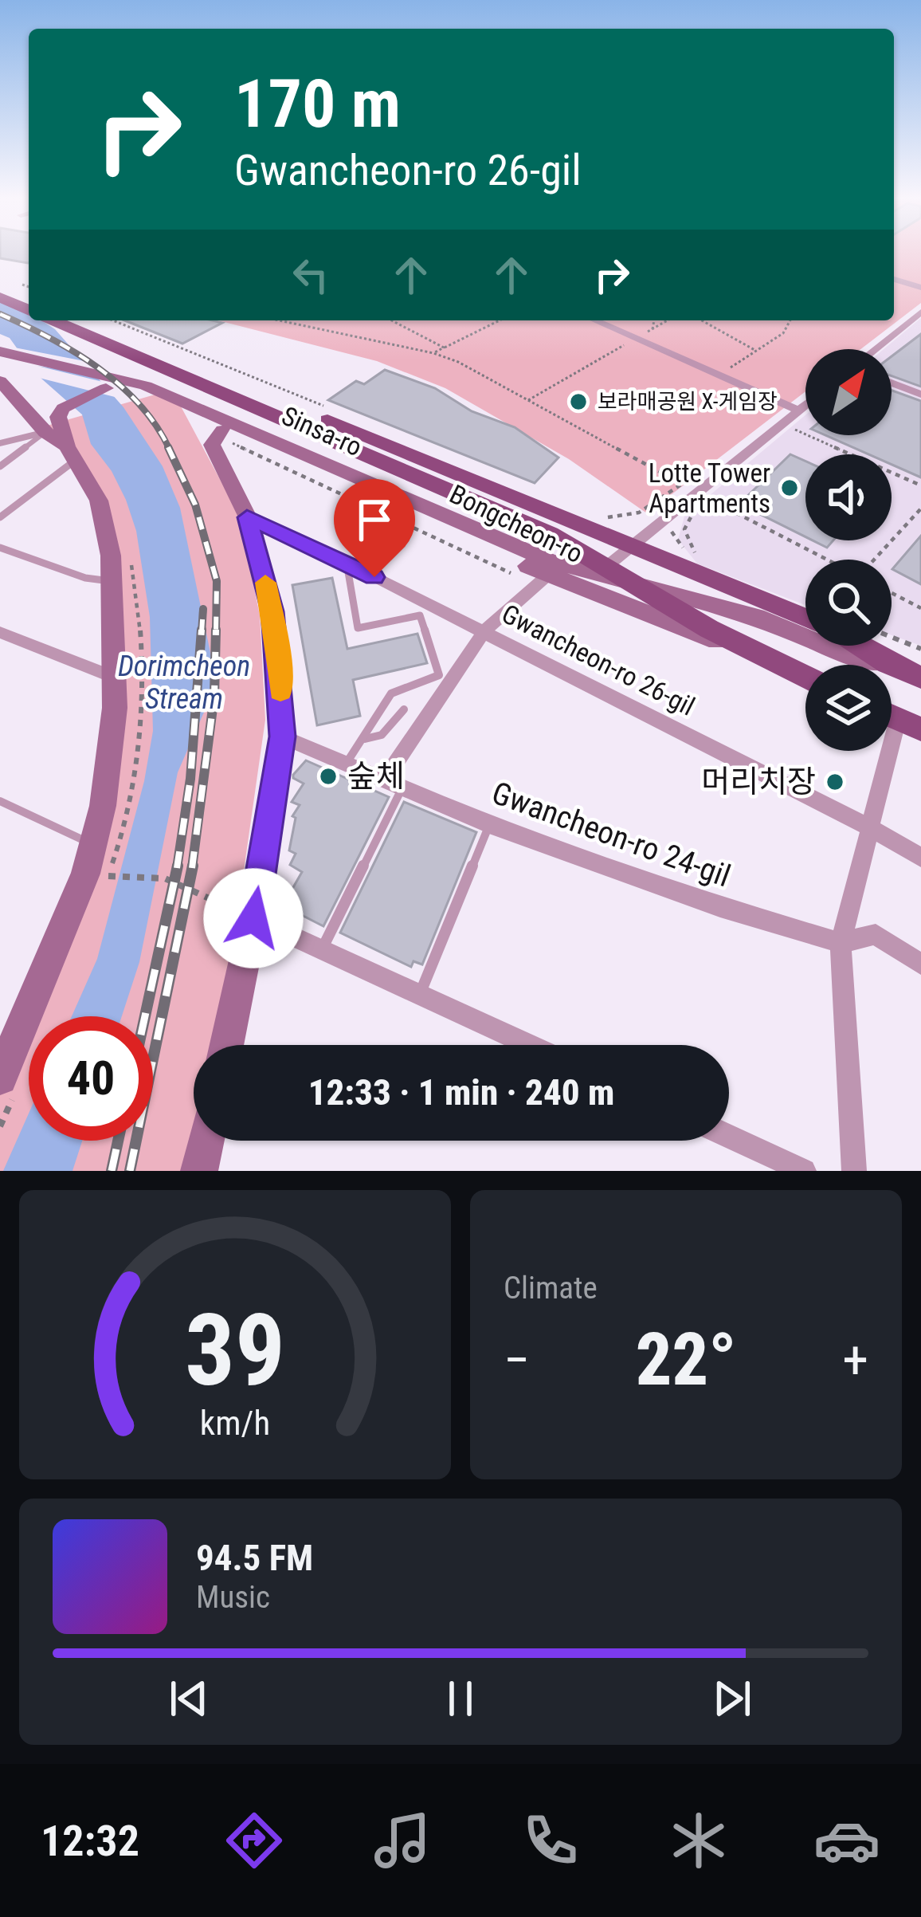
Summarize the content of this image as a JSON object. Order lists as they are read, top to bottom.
{
  "streets": {
    "main road": ["Sinsa-ro", "Bongcheon-ro"],
    "street": ["Gwancheon-ro 26-gil", "Gwancheon-ro 24-gil"]
  },
  "crossings": [
    ["Sinsa-ro", "Bongcheon-ro"]
  ],
  "water": ["Dorimcheon Stream"],
  "places": [
    "보라매공원 X-게임장",
    "Lotte Tower Apartments",
    "숲체",
    "머리치장"
  ],
  "north": "top right",
  "page": {
    "turn": ["170 m", "Gwancheon-ro 26-gil"],
    "limit": "40",
    "trip": "12:33 · 1 min · 240 m",
    "tile": "Climate",
    "heat": ["−", "22°", "+"],
    "song": ["94.5 FM", "Music"],
    "tabs": "12:32",
    "gauge": ["39", "km/h"]
  }
}
